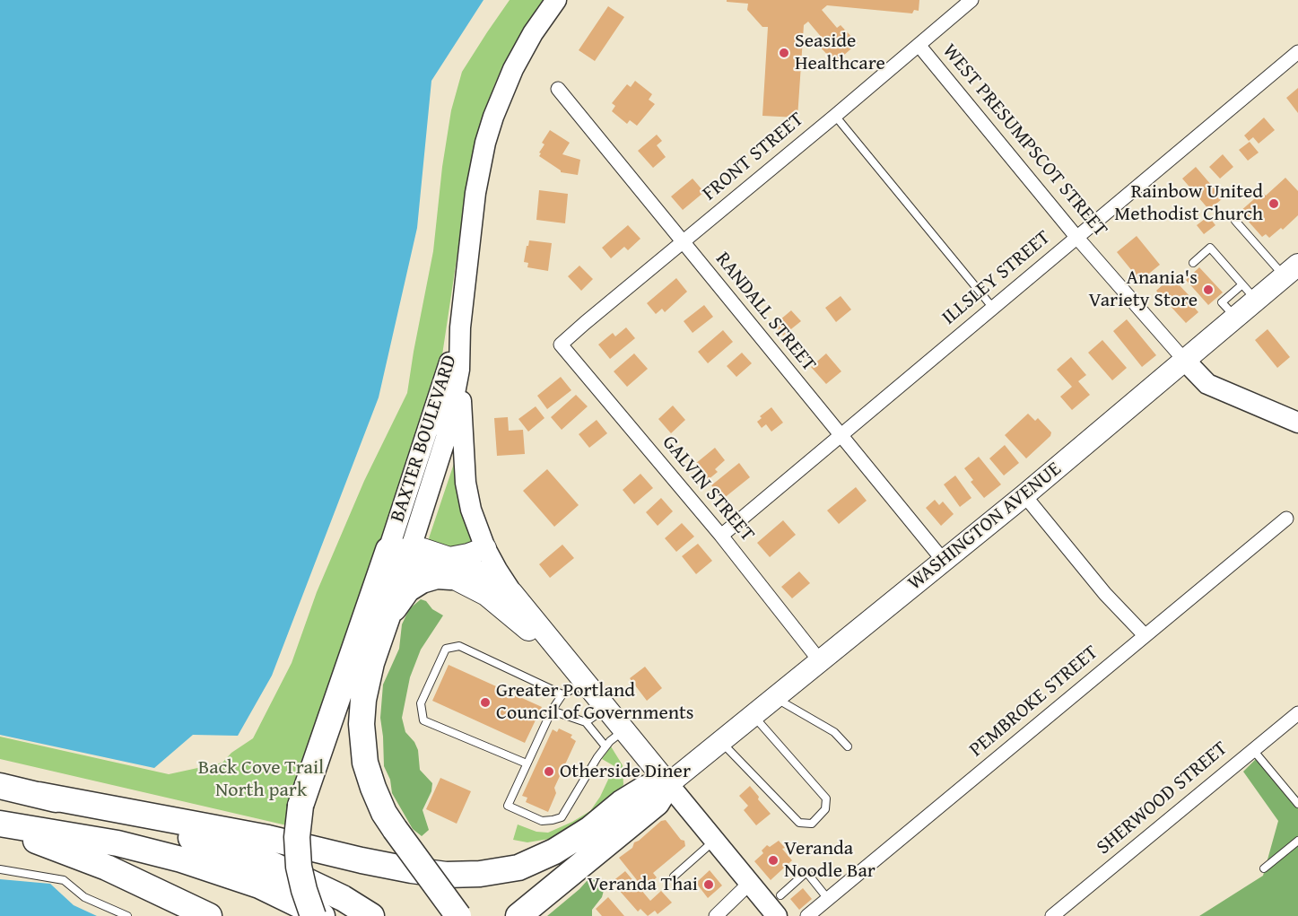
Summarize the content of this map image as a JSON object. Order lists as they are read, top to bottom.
{
  "streets": {
    "main road": ["WASHINGTON AVENUE"],
    "street": [
      "WEST PRESUMPSCOT STREET",
      "FRONT STREET",
      "ILLSLEY STREET",
      "RANDALL STREET",
      "BAXTER BOULEVARD",
      "GALVIN STREET",
      "PEMBROKE STREET",
      "SHERWOOD STREET"
    ]
  },
  "crossings": [
    ["WEST PRESUMPSCOT STREET", "FRONT STREET"],
    ["WEST PRESUMPSCOT STREET", "ILLSLEY STREET"],
    ["WEST PRESUMPSCOT STREET", "WASHINGTON AVENUE"],
    ["FRONT STREET", "RANDALL STREET"],
    ["FRONT STREET", "GALVIN STREET"],
    ["ILLSLEY STREET", "RANDALL STREET"],
    ["ILLSLEY STREET", "GALVIN STREET"],
    ["RANDALL STREET", "WASHINGTON AVENUE"],
    ["GALVIN STREET", "WASHINGTON AVENUE"]
  ],
  "parks": ["Back Cove Trail North park"],
  "places": [
    "Seaside Healthcare",
    "Rainbow United Methodist Church",
    "Anania's Variety Store",
    "Greater Portland Council of Governments",
    "Otherside Diner",
    "Veranda Noodle Bar",
    "Veranda Thai"
  ]
}
